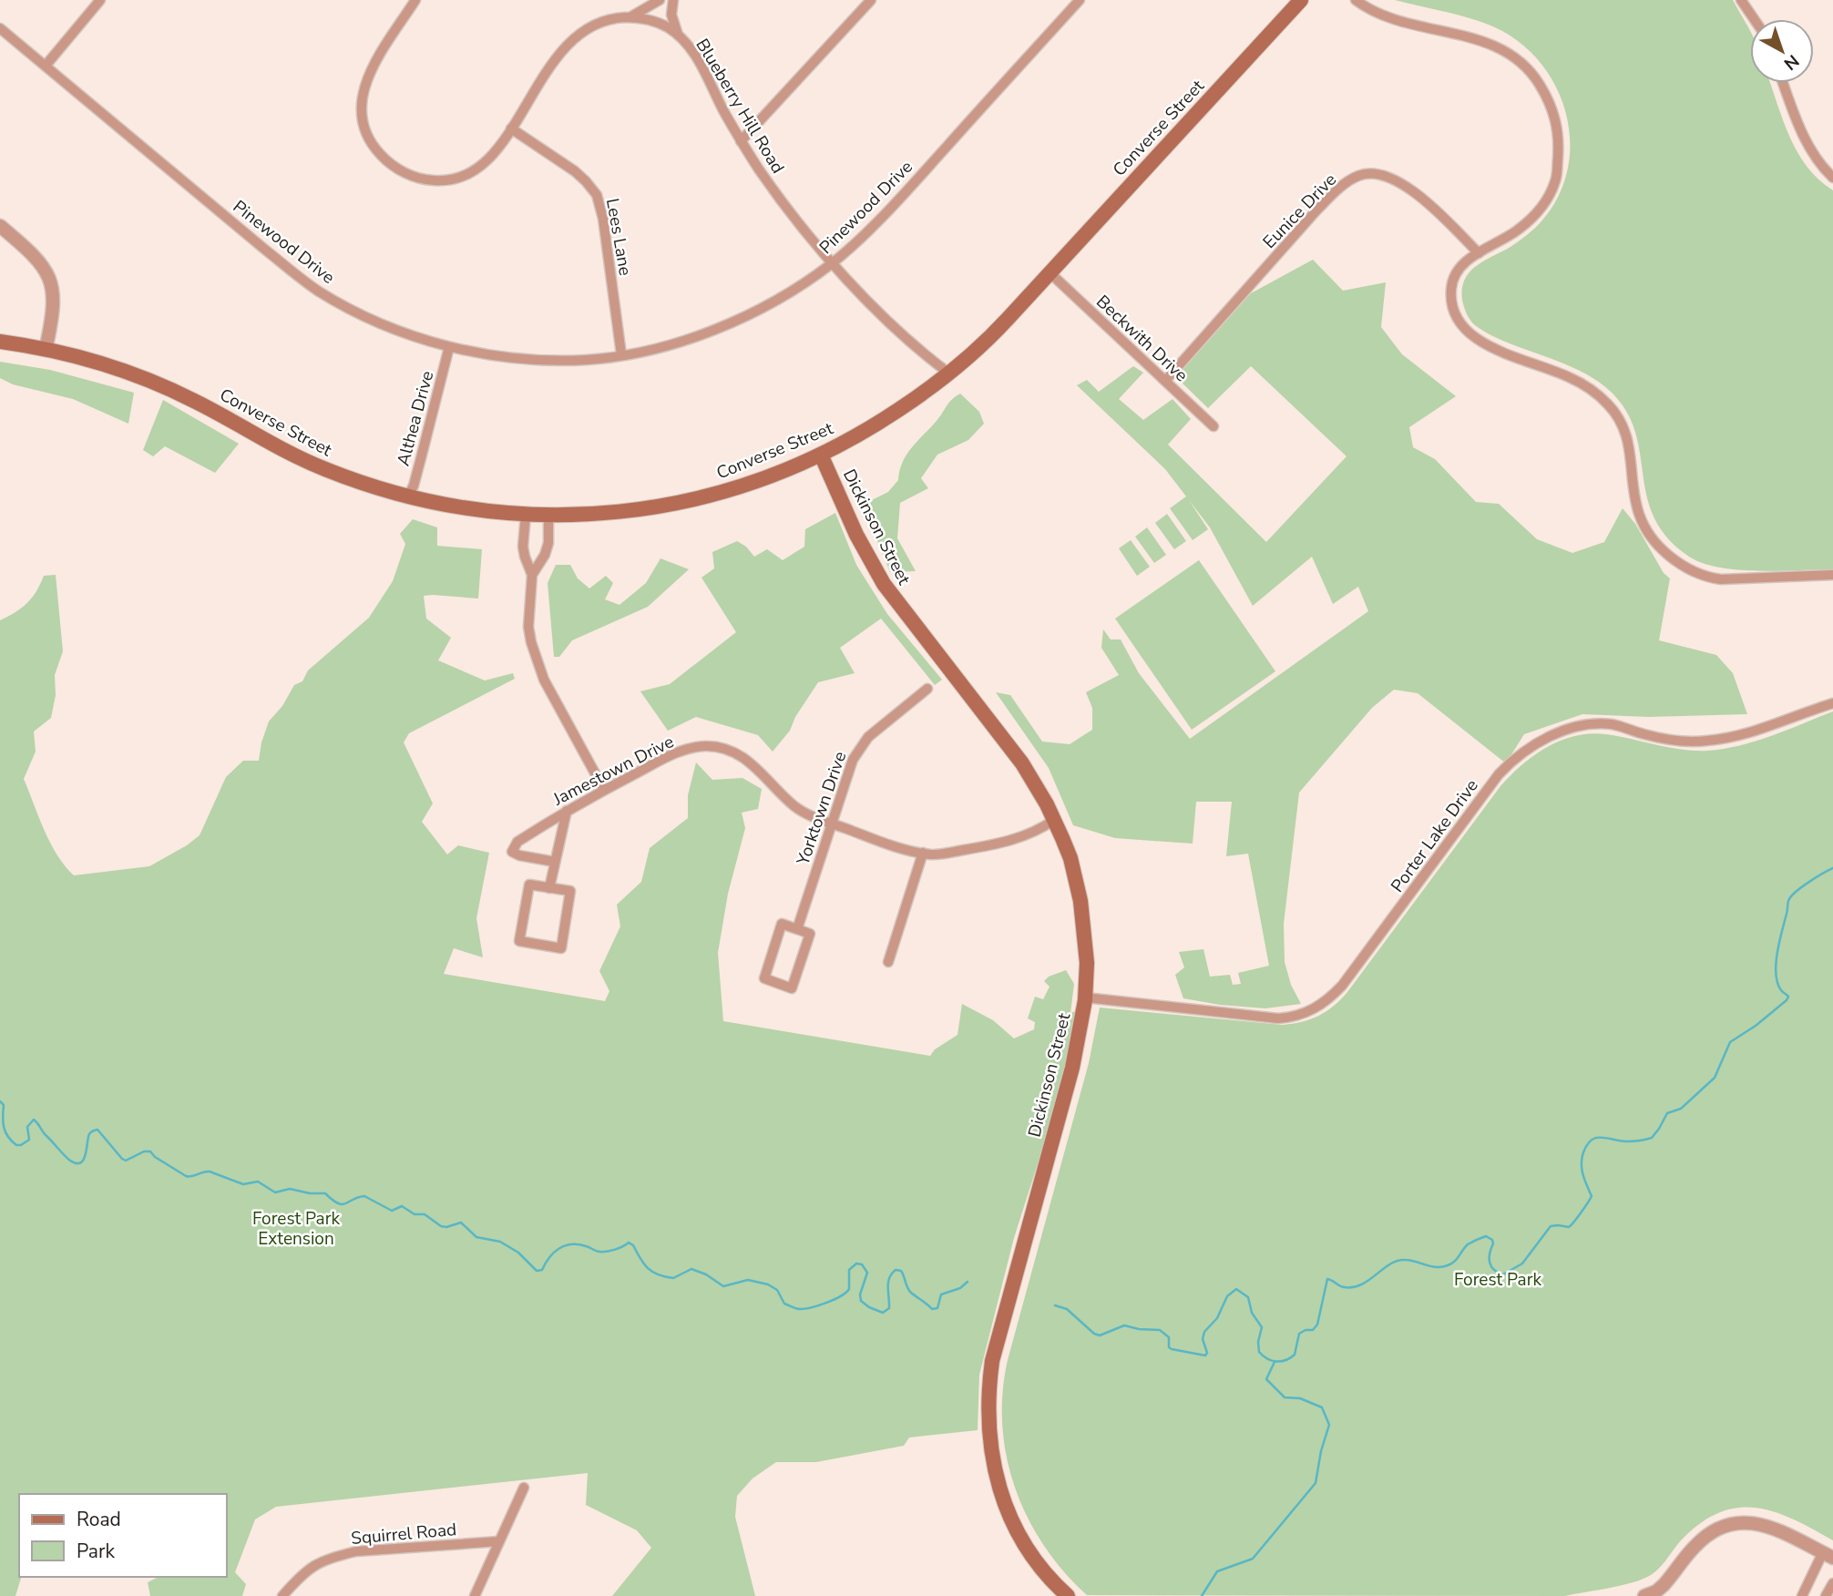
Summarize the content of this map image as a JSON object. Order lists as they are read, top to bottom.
{
  "streets": {
    "main road": ["Converse Street", "Dickinson Street"],
    "street": [
      "Blueberry Hill Road",
      "Pinewood Drive",
      "Eunice Drive",
      "Lees Lane",
      "Beckwith Drive",
      "Althea Drive",
      "Jamestown Drive",
      "Yorktown Drive",
      "Porter Lake Drive",
      "Squirrel Road"
    ]
  },
  "crossings": [
    ["Blueberry Hill Road", "Converse Street"],
    ["Blueberry Hill Road", "Pinewood Drive"],
    ["Blueberry Hill Road", "Lees Lane"],
    ["Converse Street", "Beckwith Drive"],
    ["Converse Street", "Althea Drive"],
    ["Converse Street", "Dickinson Street"],
    ["Pinewood Drive", "Lees Lane"],
    ["Pinewood Drive", "Althea Drive"],
    ["Eunice Drive", "Beckwith Drive"],
    ["Dickinson Street", "Jamestown Drive"],
    ["Dickinson Street", "Porter Lake Drive"],
    ["Jamestown Drive", "Yorktown Drive"]
  ],
  "parks": ["Forest Park Extension", "Forest Park"],
  "legend": ["Road", "Park"],
  "north": "bottom right"
}
